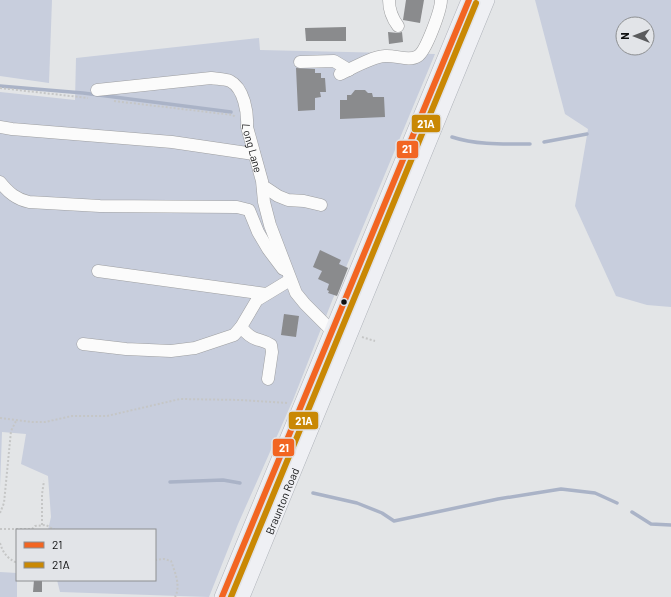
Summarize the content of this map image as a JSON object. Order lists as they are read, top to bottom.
{
  "streets": {
    "main road": ["Braunton Road"],
    "street": ["Long Lane"]
  },
  "crossings": [
    ["Long Lane", "Braunton Road"]
  ],
  "lines": ["transit line 21", "transit line 21A"],
  "legend": ["21", "21A"],
  "north": "left"
}
